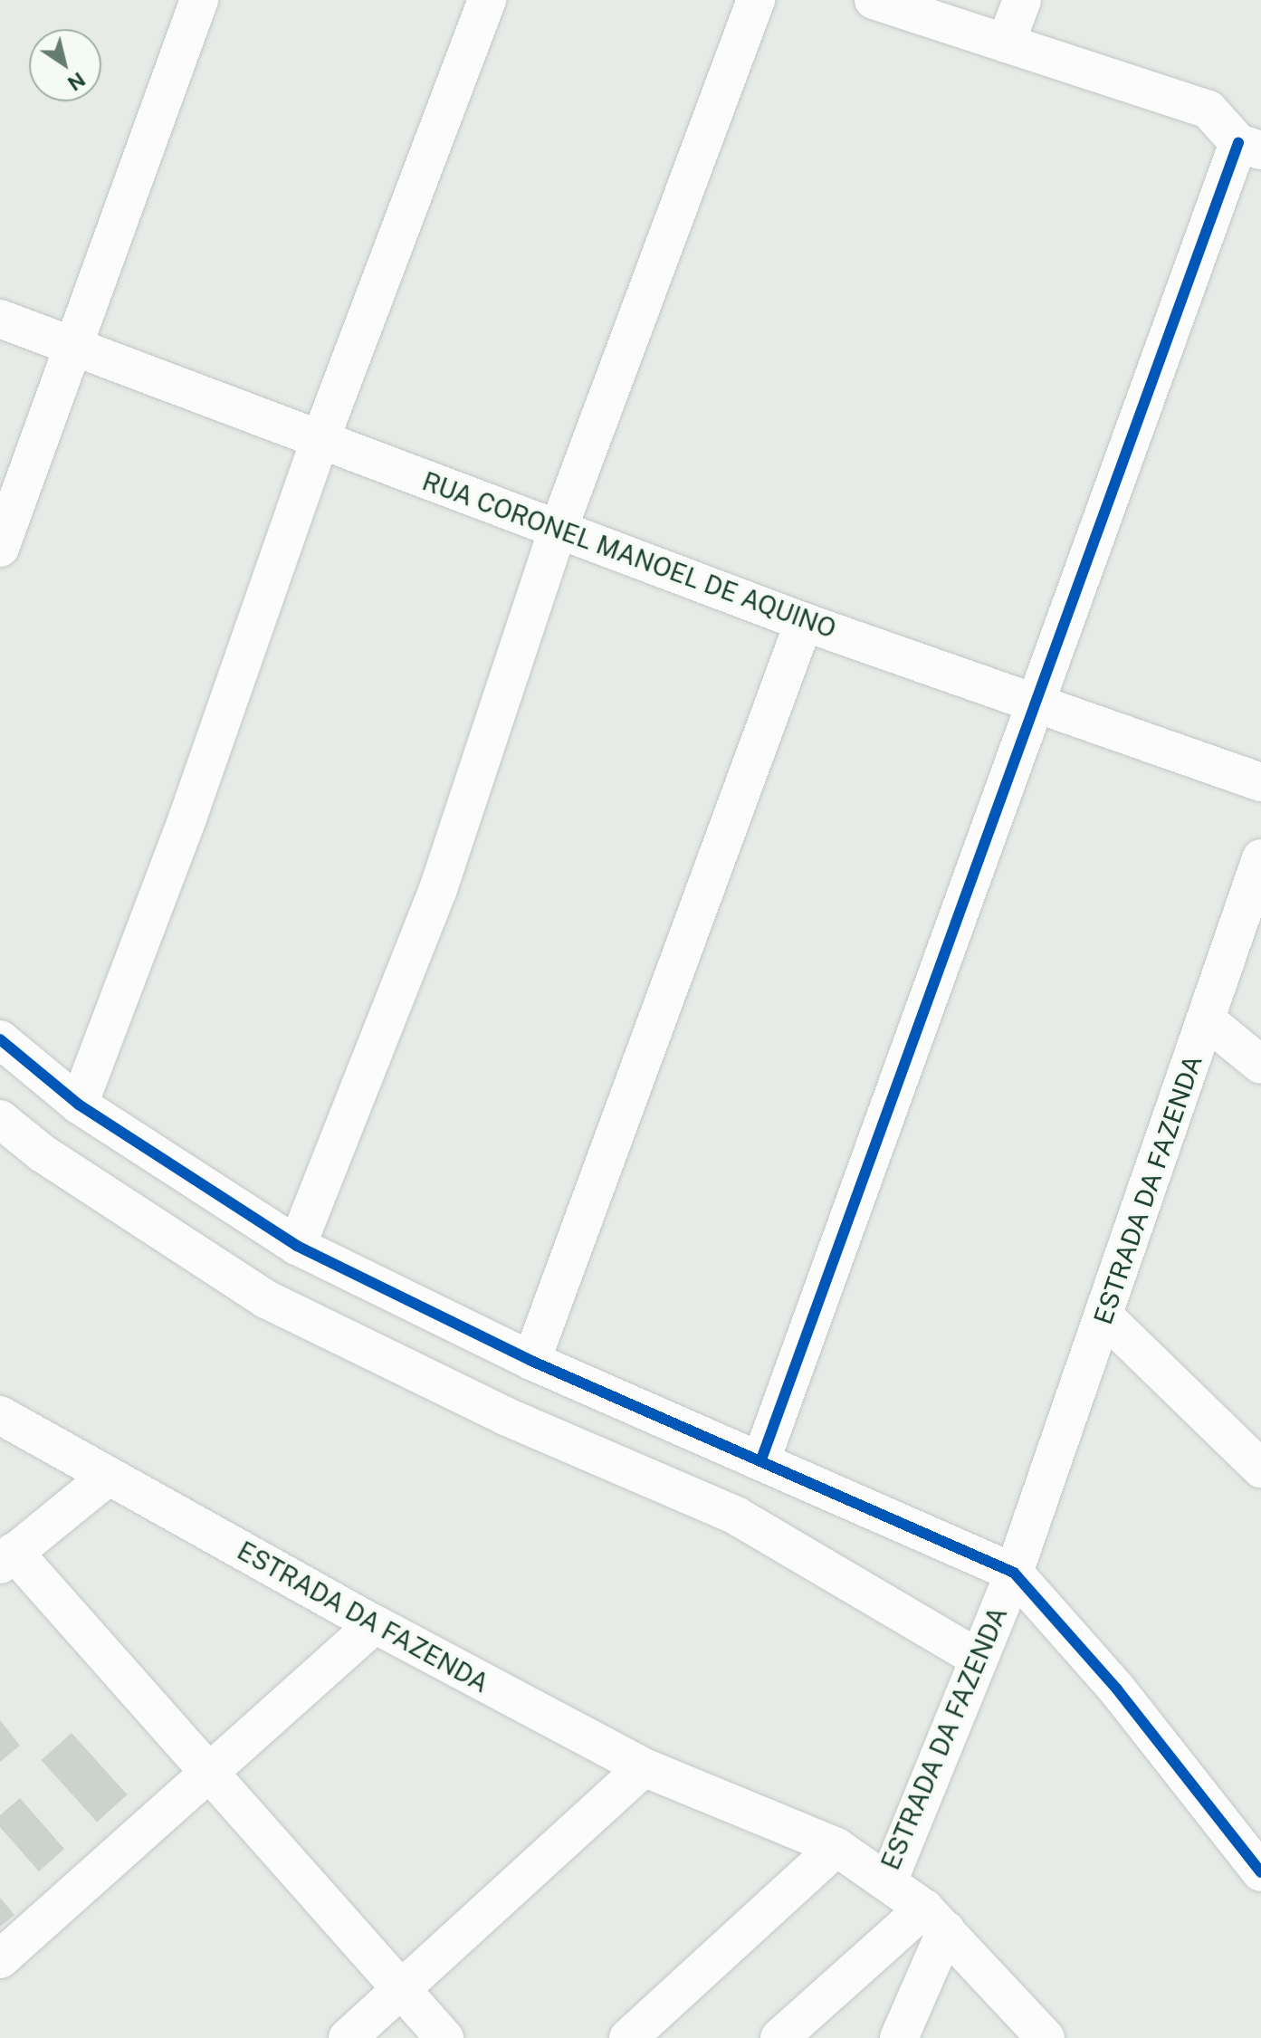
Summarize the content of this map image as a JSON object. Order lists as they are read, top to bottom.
{
  "streets": {
    "street": ["RUA CORONEL MANOEL DE AQUINO", "ESTRADA DA FAZENDA"]
  },
  "north": "bottom right"
}
